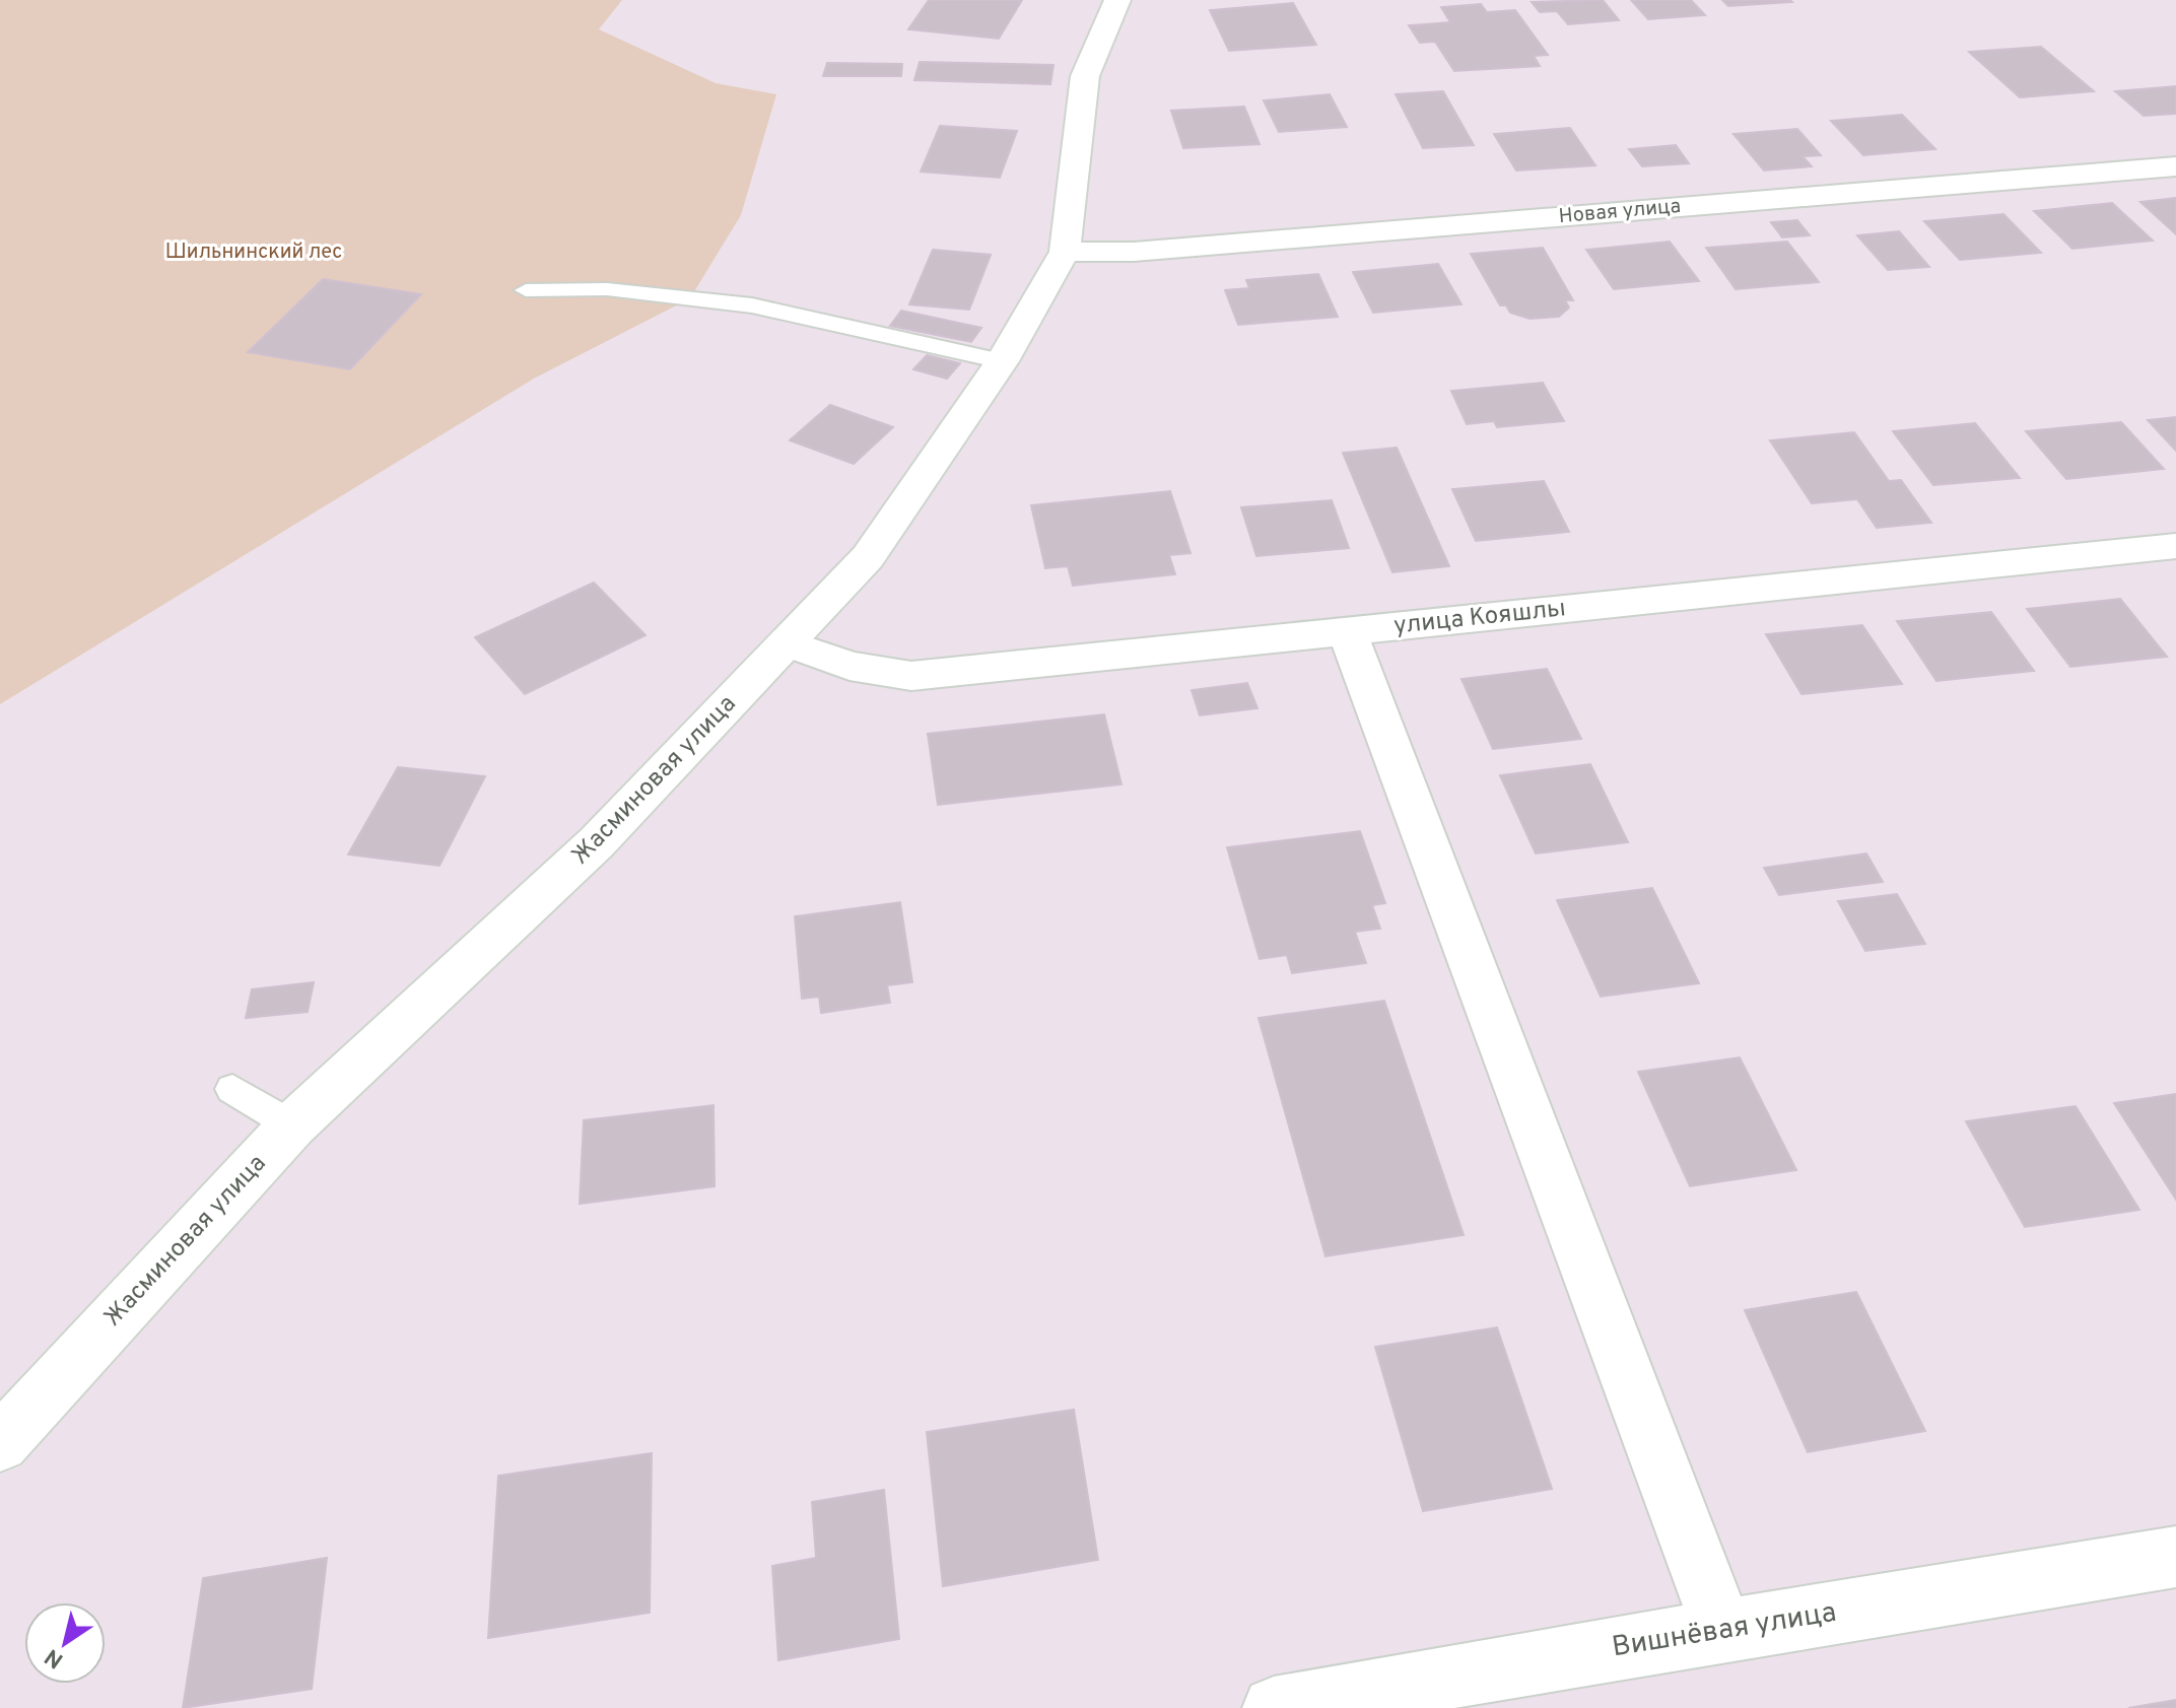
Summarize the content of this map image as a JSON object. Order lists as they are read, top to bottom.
{
  "streets": {
    "street": [
      "Новая улица",
      "улица Кояшлы",
      "Жасминовая улица",
      "Вишнёвая улица"
    ]
  },
  "crossings": [
    ["Новая улица", "Жасминовая улица"],
    ["улица Кояшлы", "Жасминовая улица"]
  ],
  "parks": ["Шильнинский лес"],
  "north": "bottom left"
}
